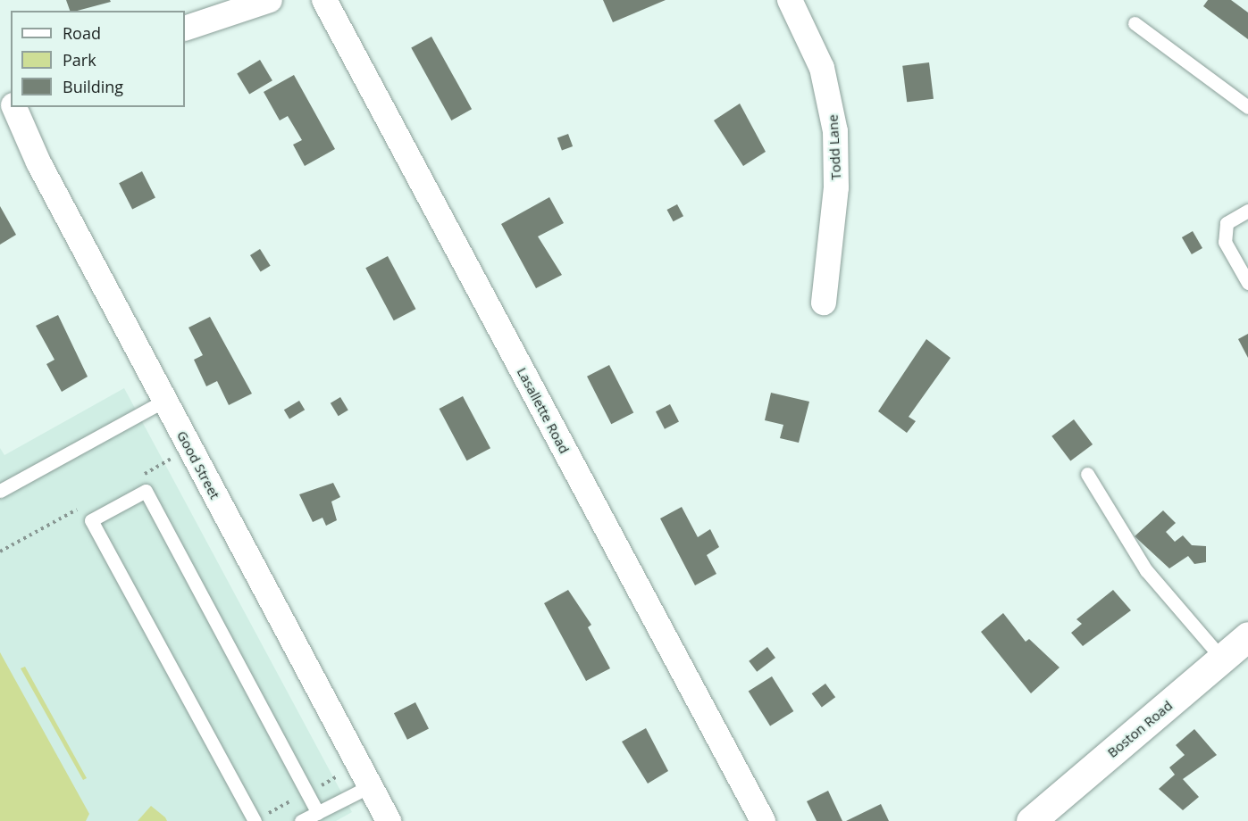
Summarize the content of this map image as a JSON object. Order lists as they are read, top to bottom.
{
  "streets": {
    "main road": ["Boston Road"],
    "street": ["Todd Lane", "Lasallette Road", "Good Street"]
  },
  "legend": ["Road", "Park", "Building"]
}
